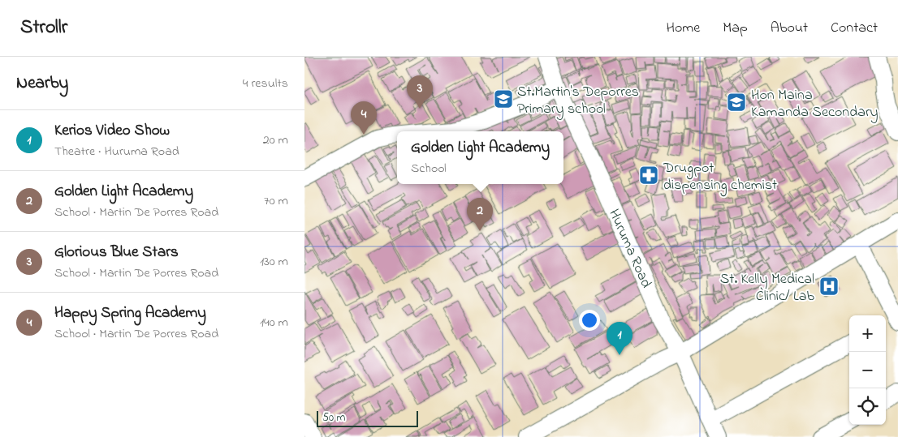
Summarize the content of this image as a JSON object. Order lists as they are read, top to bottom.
{
  "streets": {
    "street": ["Huruma Road"]
  },
  "places": {
    "school or university": ["St.Martin's Deporres Primary school", "Hon Maina Kamanda Secondary"],
    "pharmacy": ["Drugpot dispensing chemist"],
    "hospital": ["St. Kelly Medical Clinic/ Lab"]
  },
  "scale_bar": "50 m",
  "page": {
    "header": "Strollr",
    "nav": [
      "Home",
      "Map",
      "About",
      "Contact"
    ],
    "heading": ["Nearby", "4 results"],
    "pins": [
      "3",
      "4",
      "2",
      "1"
    ],
    "list": [
      {
        "mark": "1",
        "name": "Kerios Video Show",
        "note": "Theatre · Huruma Road",
        "value": "20 m"
      },
      {
        "mark": "2",
        "name": "Golden Light Academy",
        "note": "School · Martin De Porres Road",
        "value": "70 m"
      },
      {
        "mark": "3",
        "name": "Glorious Blue Stars",
        "note": "School · Martin De Porres Road",
        "value": "130 m"
      },
      {
        "mark": "4",
        "name": "Happy Spring Academy",
        "note": "School · Martin De Porres Road",
        "value": "140 m"
      }
    ],
    "popup": ["Golden Light Academy", "School"],
    "map_buttons": ["+", "−"],
    "scale": "50 m"
  }
}
